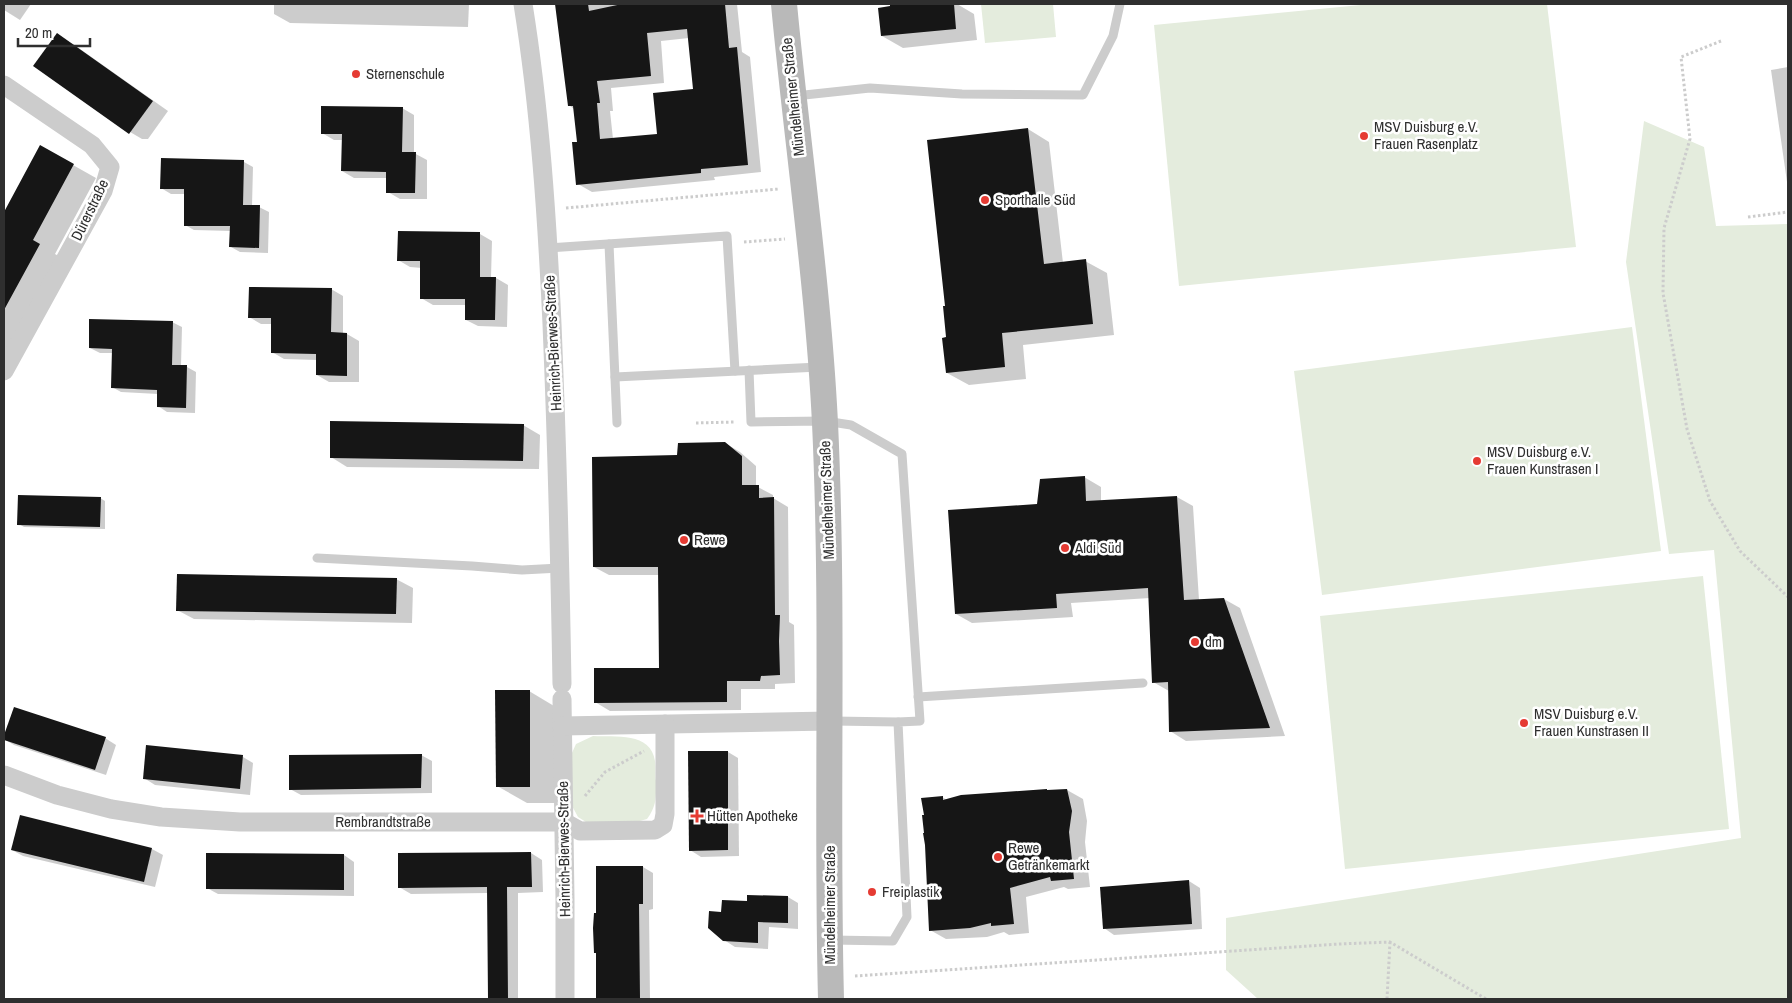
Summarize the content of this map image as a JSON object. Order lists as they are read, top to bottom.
{
  "streets": {
    "main road": ["Mündelheimer Straße"],
    "street": ["Dürerstraße", "Heinrich-Bierwes-Straße", "Rembrandtstraße"]
  },
  "crossings": [
    ["Heinrich-Bierwes-Straße", "Rembrandtstraße"]
  ],
  "places": {
    "other": [
      "Sternenschule",
      "MSV Duisburg e.V. Frauen Rasenplatz",
      "Sporthalle Süd",
      "MSV Duisburg e.V. Frauen Kunstrasen I",
      "Rewe",
      "Aldi Süd",
      "dm",
      "MSV Duisburg e.V. Frauen Kunstrasen II",
      "Rewe Getränkemarkt",
      "Freiplastik"
    ],
    "health": ["Hütten Apotheke"]
  },
  "scale_bar": "20 m"
}
